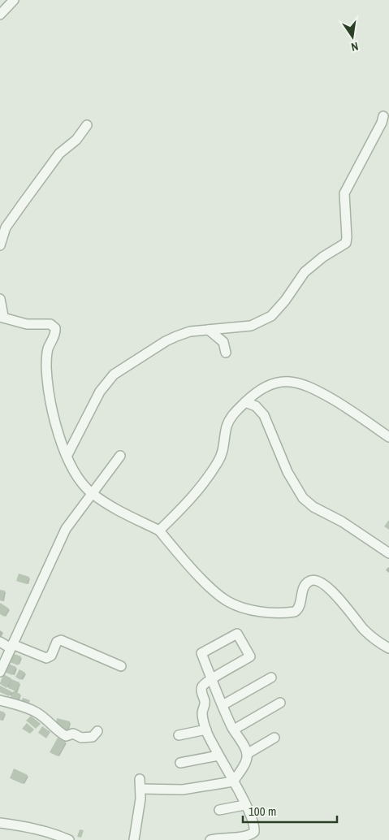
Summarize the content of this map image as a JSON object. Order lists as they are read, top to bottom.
{
  "scale_bar": "100 m",
  "north": "bottom"
}
